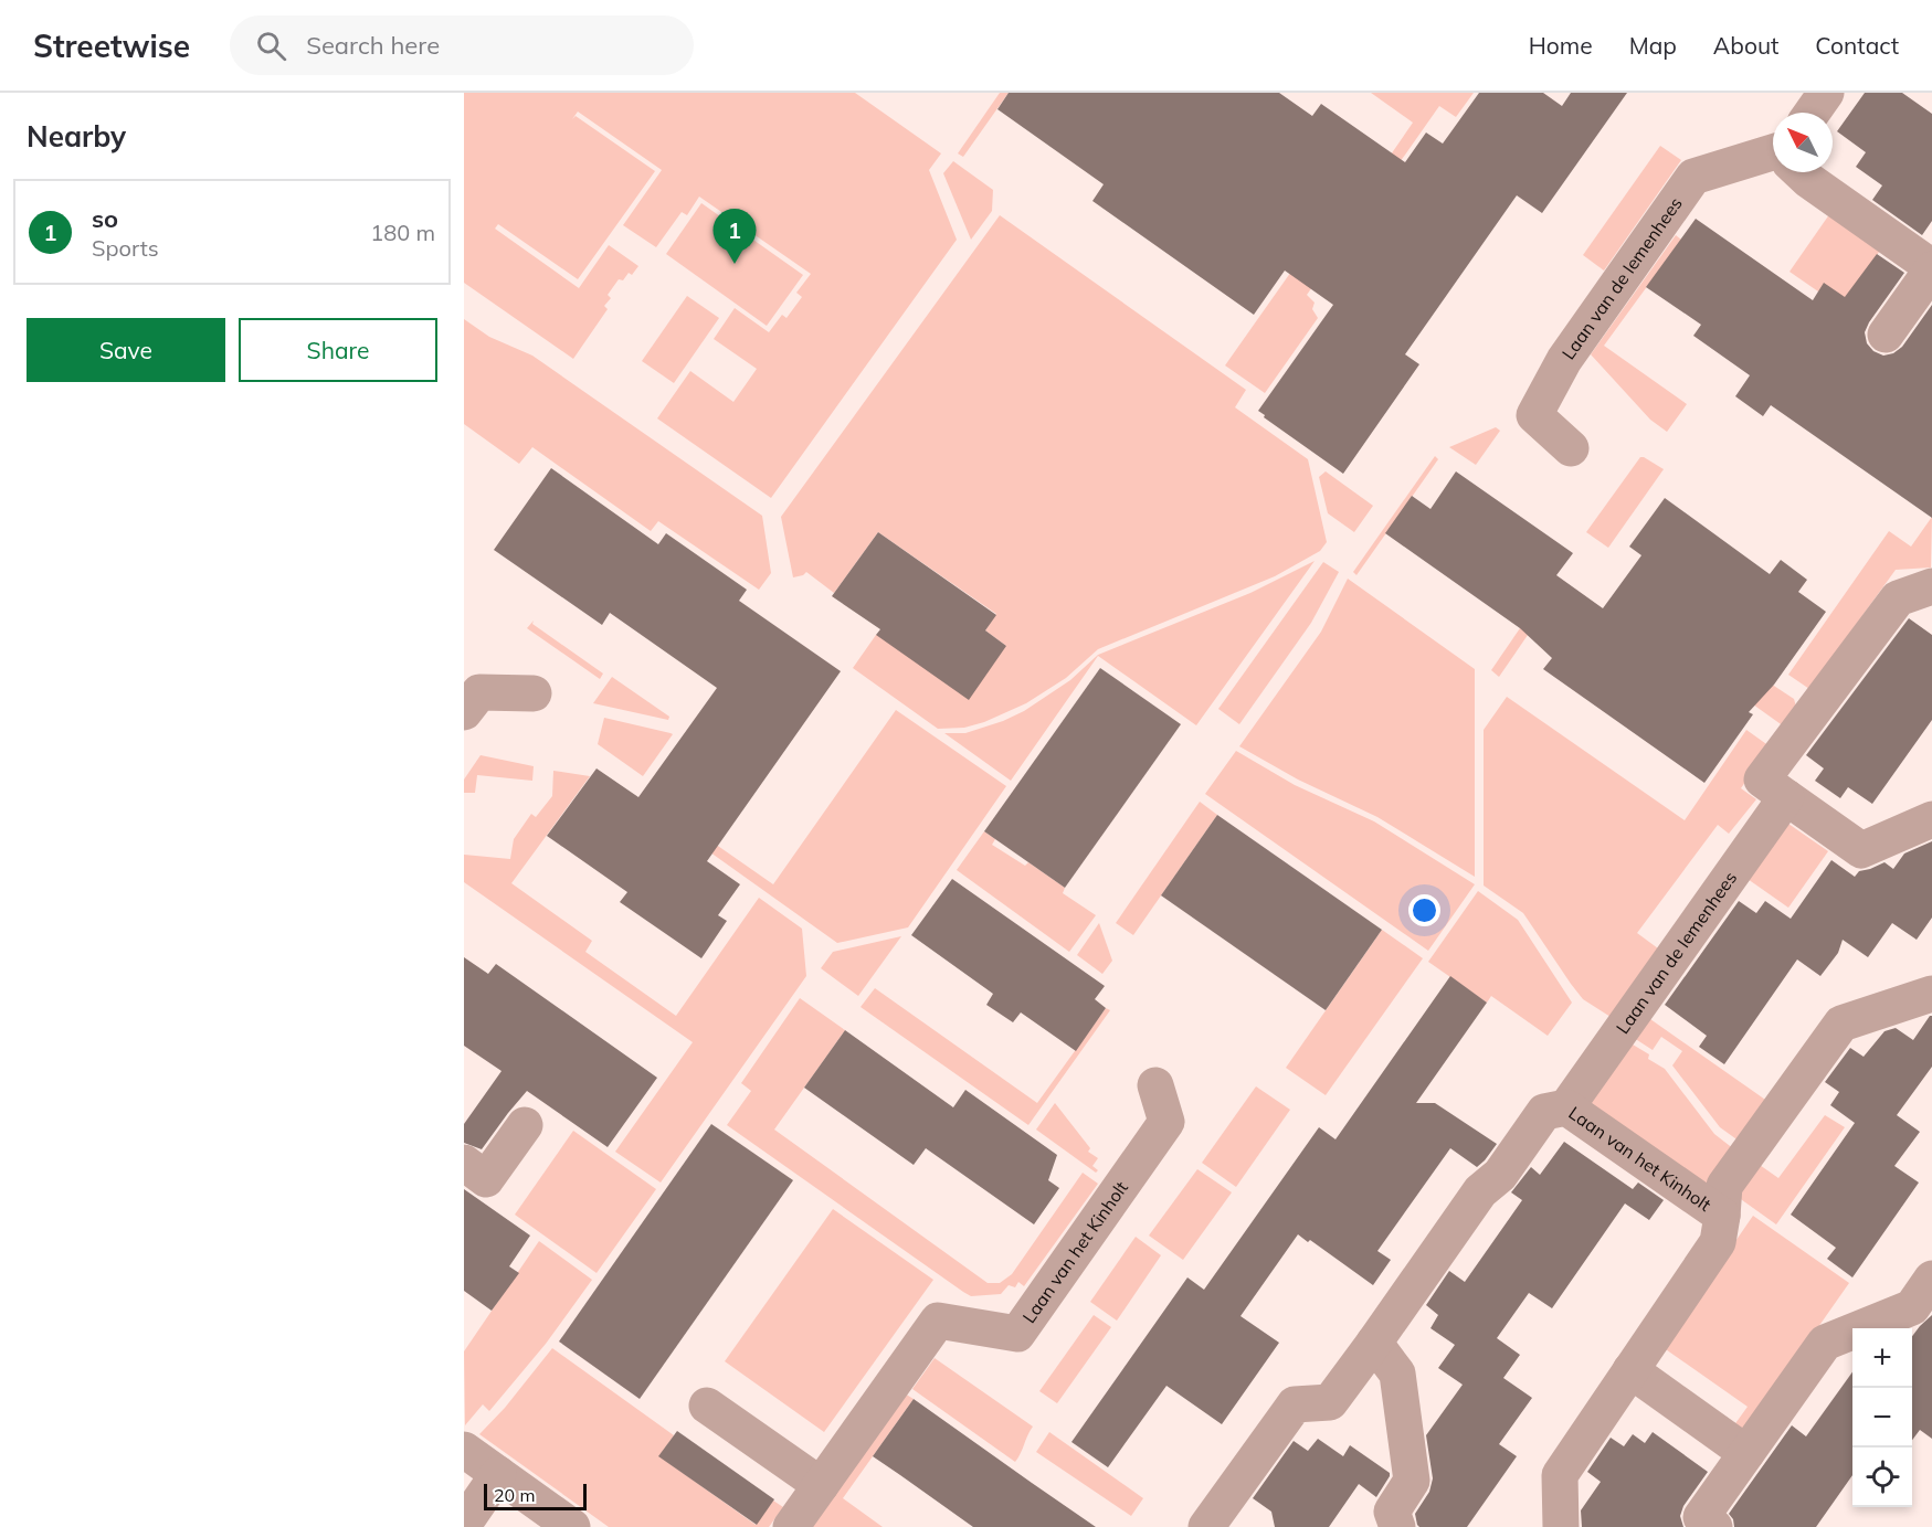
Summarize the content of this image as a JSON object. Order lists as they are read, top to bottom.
{
  "streets": {
    "street": ["Laan van de Iemenhees", "Laan van het Kinholt"]
  },
  "crossings": [
    ["Laan van de Iemenhees", "Laan van het Kinholt"]
  ],
  "scale_bar": "20 m",
  "north": "top left",
  "page": {
    "header": "Streetwise",
    "search": "Search here",
    "nav": [
      "Home",
      "Map",
      "About",
      "Contact"
    ],
    "heading": "Nearby",
    "list": [
      {
        "mark": "1",
        "name": "so",
        "note": "Sports",
        "value": "180 m"
      }
    ],
    "pins": "1",
    "buttons": ["Save", "Share"],
    "map_buttons": ["+", "−"],
    "scale": "20 m"
  }
}
